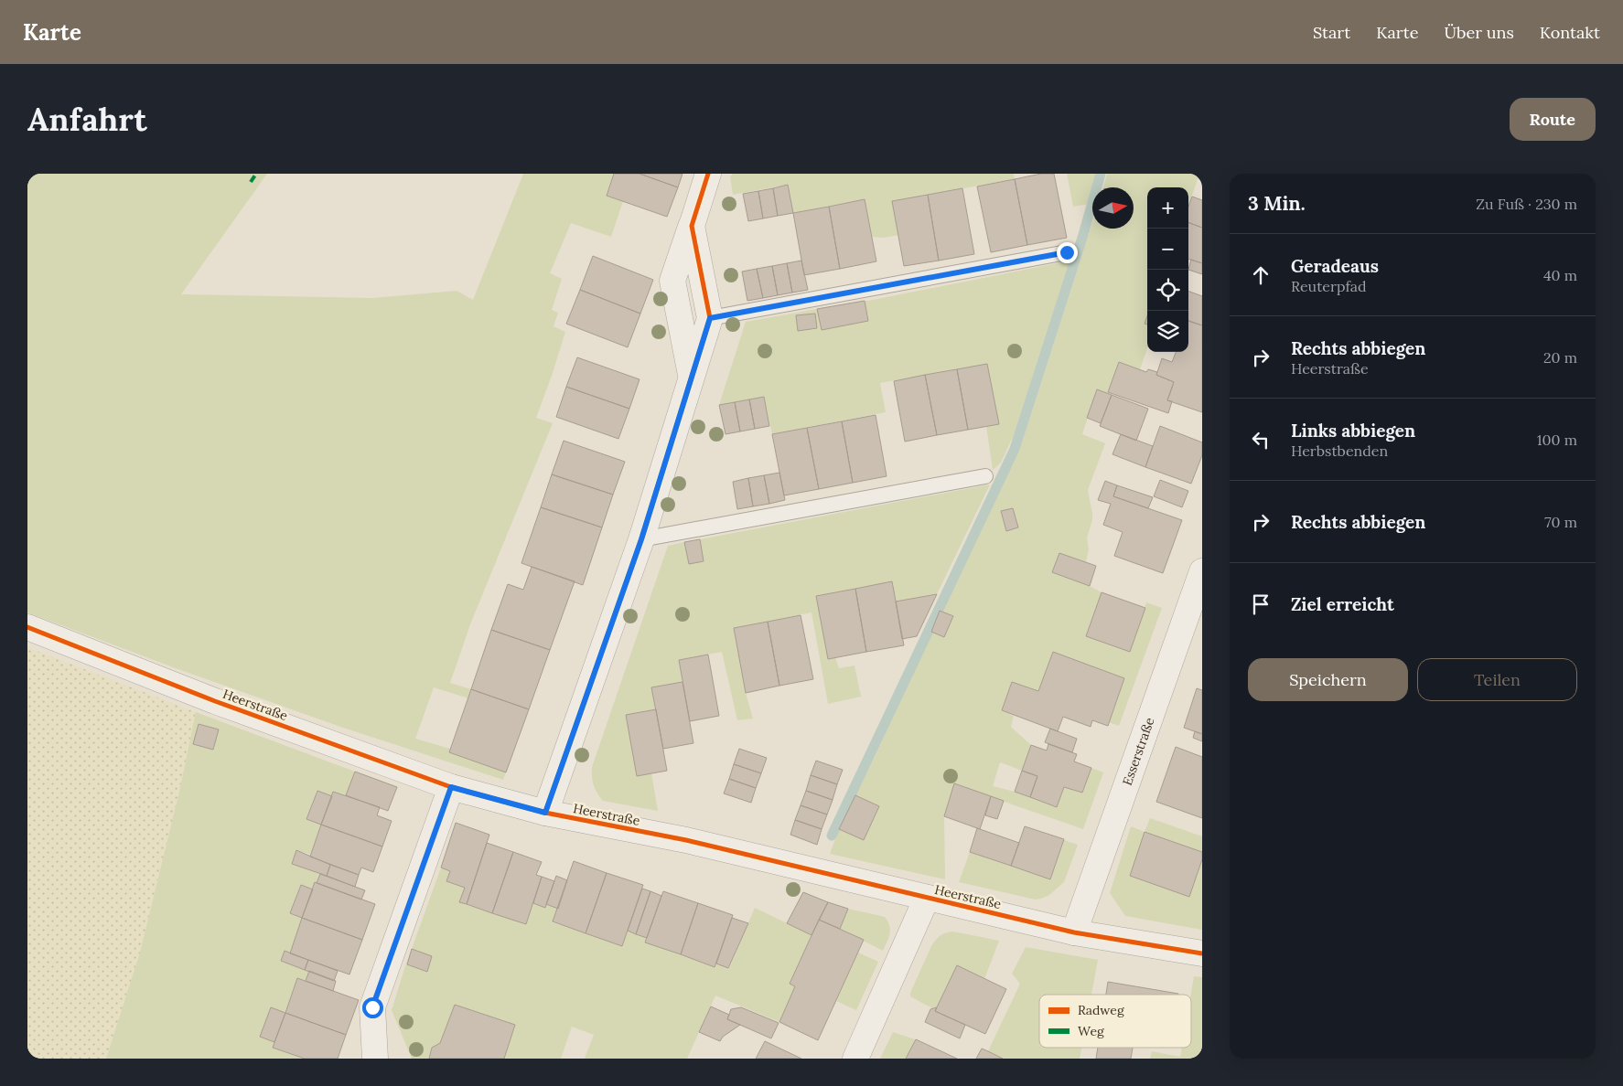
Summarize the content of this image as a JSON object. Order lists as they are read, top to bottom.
{
  "streets": {
    "street": ["Heerstraße", "Esserstraße"]
  },
  "crossings": [
    ["Heerstraße", "Esserstraße"]
  ],
  "legend": ["Radweg", "Weg"],
  "north": "right",
  "page": {
    "header": "Karte",
    "nav": [
      "Start",
      "Karte",
      "Über uns",
      "Kontakt"
    ],
    "buttons": [
      "Route",
      ["Speichern", "Teilen"]
    ],
    "title": "Anfahrt",
    "heading": ["3 Min.", "Zu Fuß · 230 m"],
    "map_buttons": ["+", "−"],
    "list": [
      ["Geradeaus", "Reuterpfad", "40 m"],
      ["Rechts abbiegen", "Heerstraße", "20 m"],
      ["Links abbiegen", "Herbstbenden", "100 m"],
      ["Rechts abbiegen", "70 m"],
      "Ziel erreicht"
    ]
  }
}
